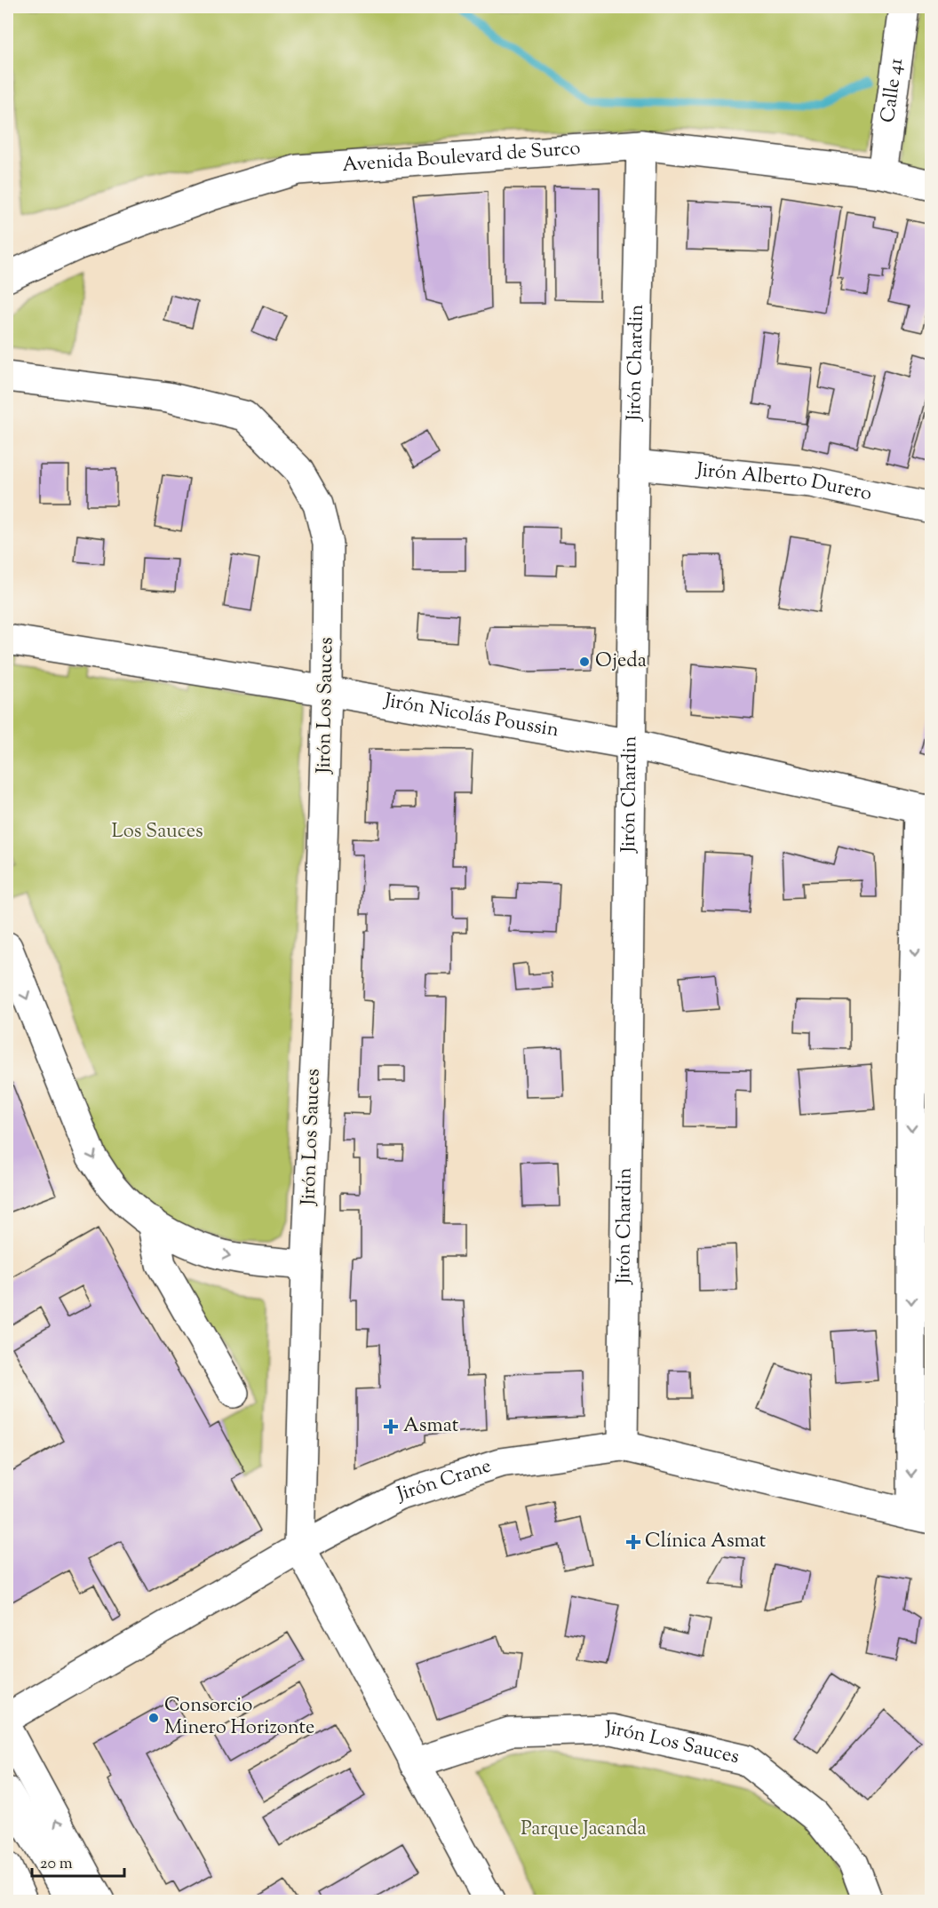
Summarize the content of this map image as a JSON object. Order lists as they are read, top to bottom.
{
  "streets": {
    "main road": [
      "Calle 41",
      "Avenida Boulevard de Surco",
      "Jirón Chardin",
      "Jirón Alberto Durero",
      "Jirón Los Sauces",
      "Jirón Nicolás Poussin",
      "Jirón Crane"
    ]
  },
  "crossings": [
    ["Calle 41", "Avenida Boulevard de Surco"],
    ["Avenida Boulevard de Surco", "Jirón Chardin"],
    ["Jirón Chardin", "Jirón Alberto Durero"],
    ["Jirón Chardin", "Jirón Nicolás Poussin"],
    ["Jirón Chardin", "Jirón Crane"],
    ["Jirón Los Sauces", "Jirón Nicolás Poussin"],
    ["Jirón Los Sauces", "Jirón Crane"]
  ],
  "parks": ["Los Sauces", "Parque Jacanda"],
  "places": {
    "other": ["Ojeda", "Consorcio Minero Horizonte"],
    "health": ["Asmat", "Clínica Asmat"]
  },
  "scale_bar": "20 m"
}
